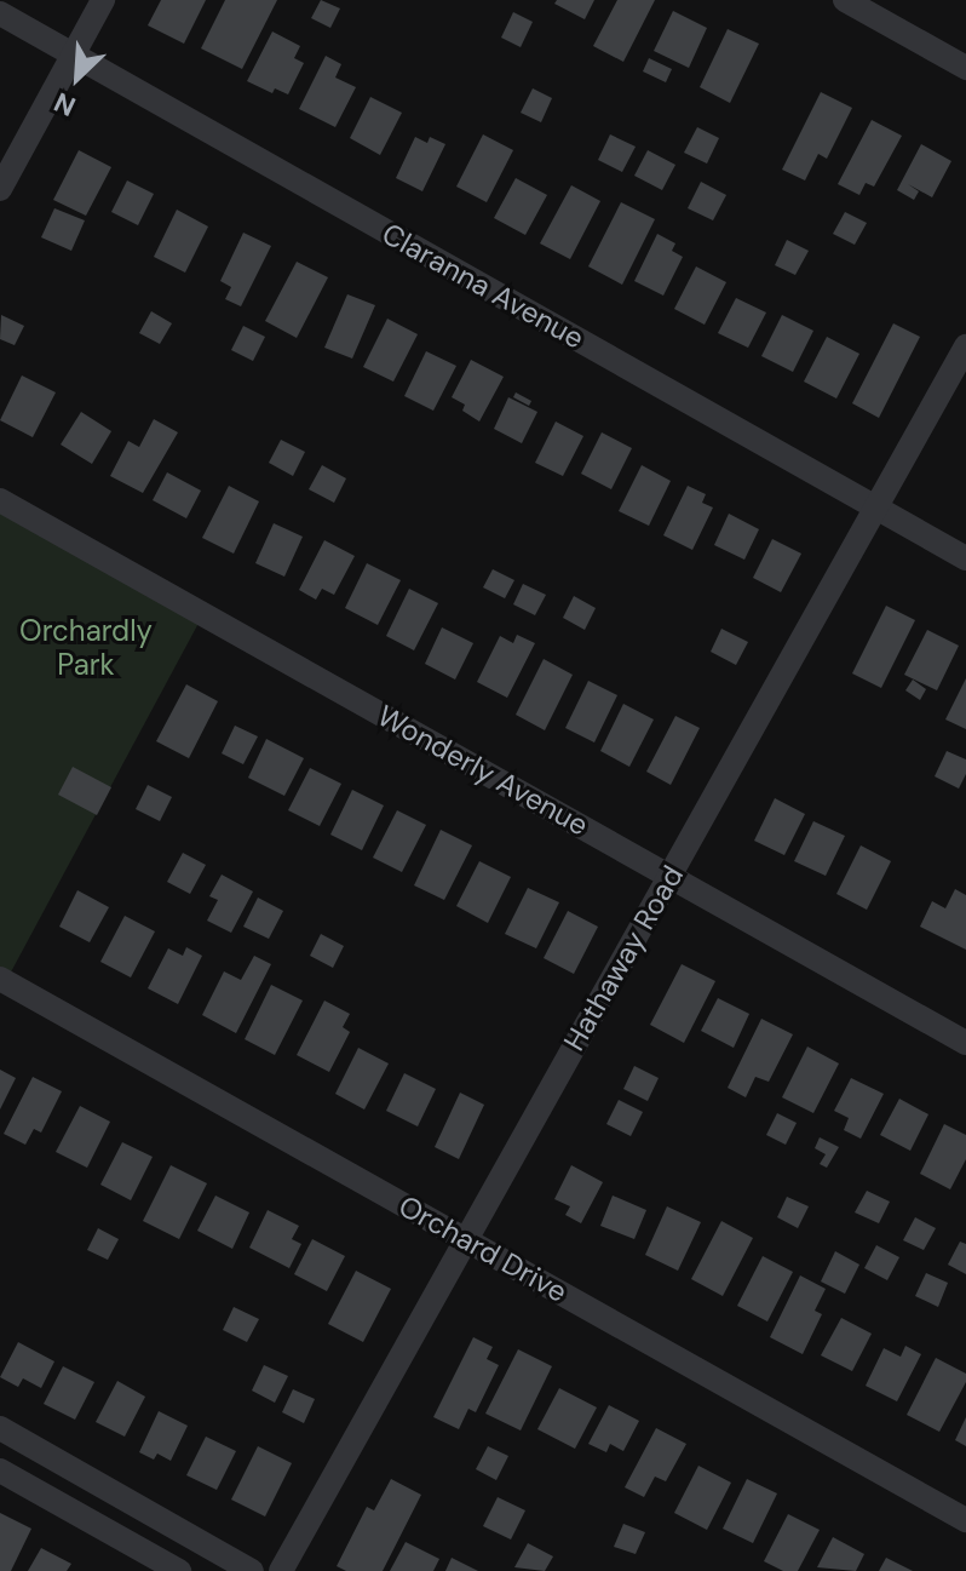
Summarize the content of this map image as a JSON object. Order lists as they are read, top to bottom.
{
  "streets": {
    "street": [
      "Claranna Avenue",
      "Wonderly Avenue",
      "Hathaway Road",
      "Orchard Drive"
    ]
  },
  "crossings": [
    ["Claranna Avenue", "Hathaway Road"],
    ["Wonderly Avenue", "Hathaway Road"],
    ["Hathaway Road", "Orchard Drive"]
  ],
  "parks": ["Orchardly Park"],
  "north": "bottom left"
}
